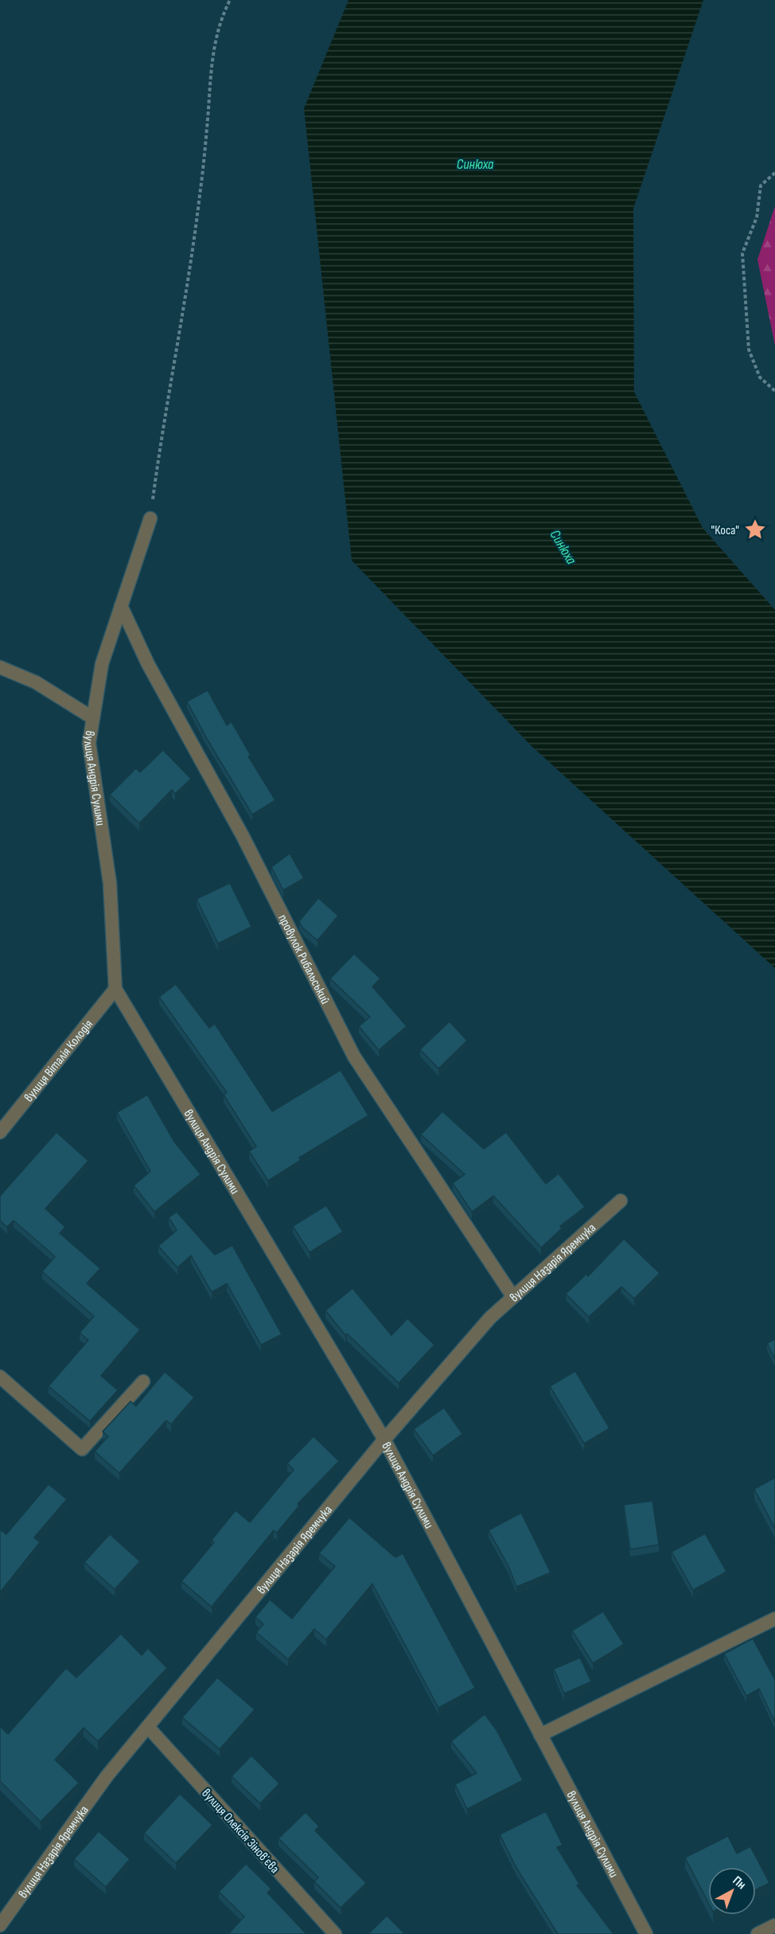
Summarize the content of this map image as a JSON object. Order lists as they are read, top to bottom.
{
  "streets": {
    "street": [
      "вулиця Андрія Сулими",
      "провулок Рибальський",
      "вулиця Віталія Колодія",
      "вулиця Назарія Яремчука",
      "вулиця Олексія Зіновʼєва"
    ]
  },
  "crossings": [
    ["вулиця Андрія Сулими", "провулок Рибальський"],
    ["вулиця Андрія Сулими", "вулиця Віталія Колодія"],
    ["вулиця Андрія Сулими", "вулиця Назарія Яремчука"],
    ["провулок Рибальський", "вулиця Назарія Яремчука"],
    ["вулиця Назарія Яремчука", "вулиця Олексія Зіновʼєва"]
  ],
  "water": ["Синюха"],
  "places": {
    "place": ["\"Коса\""]
  },
  "north": "top right"
}
